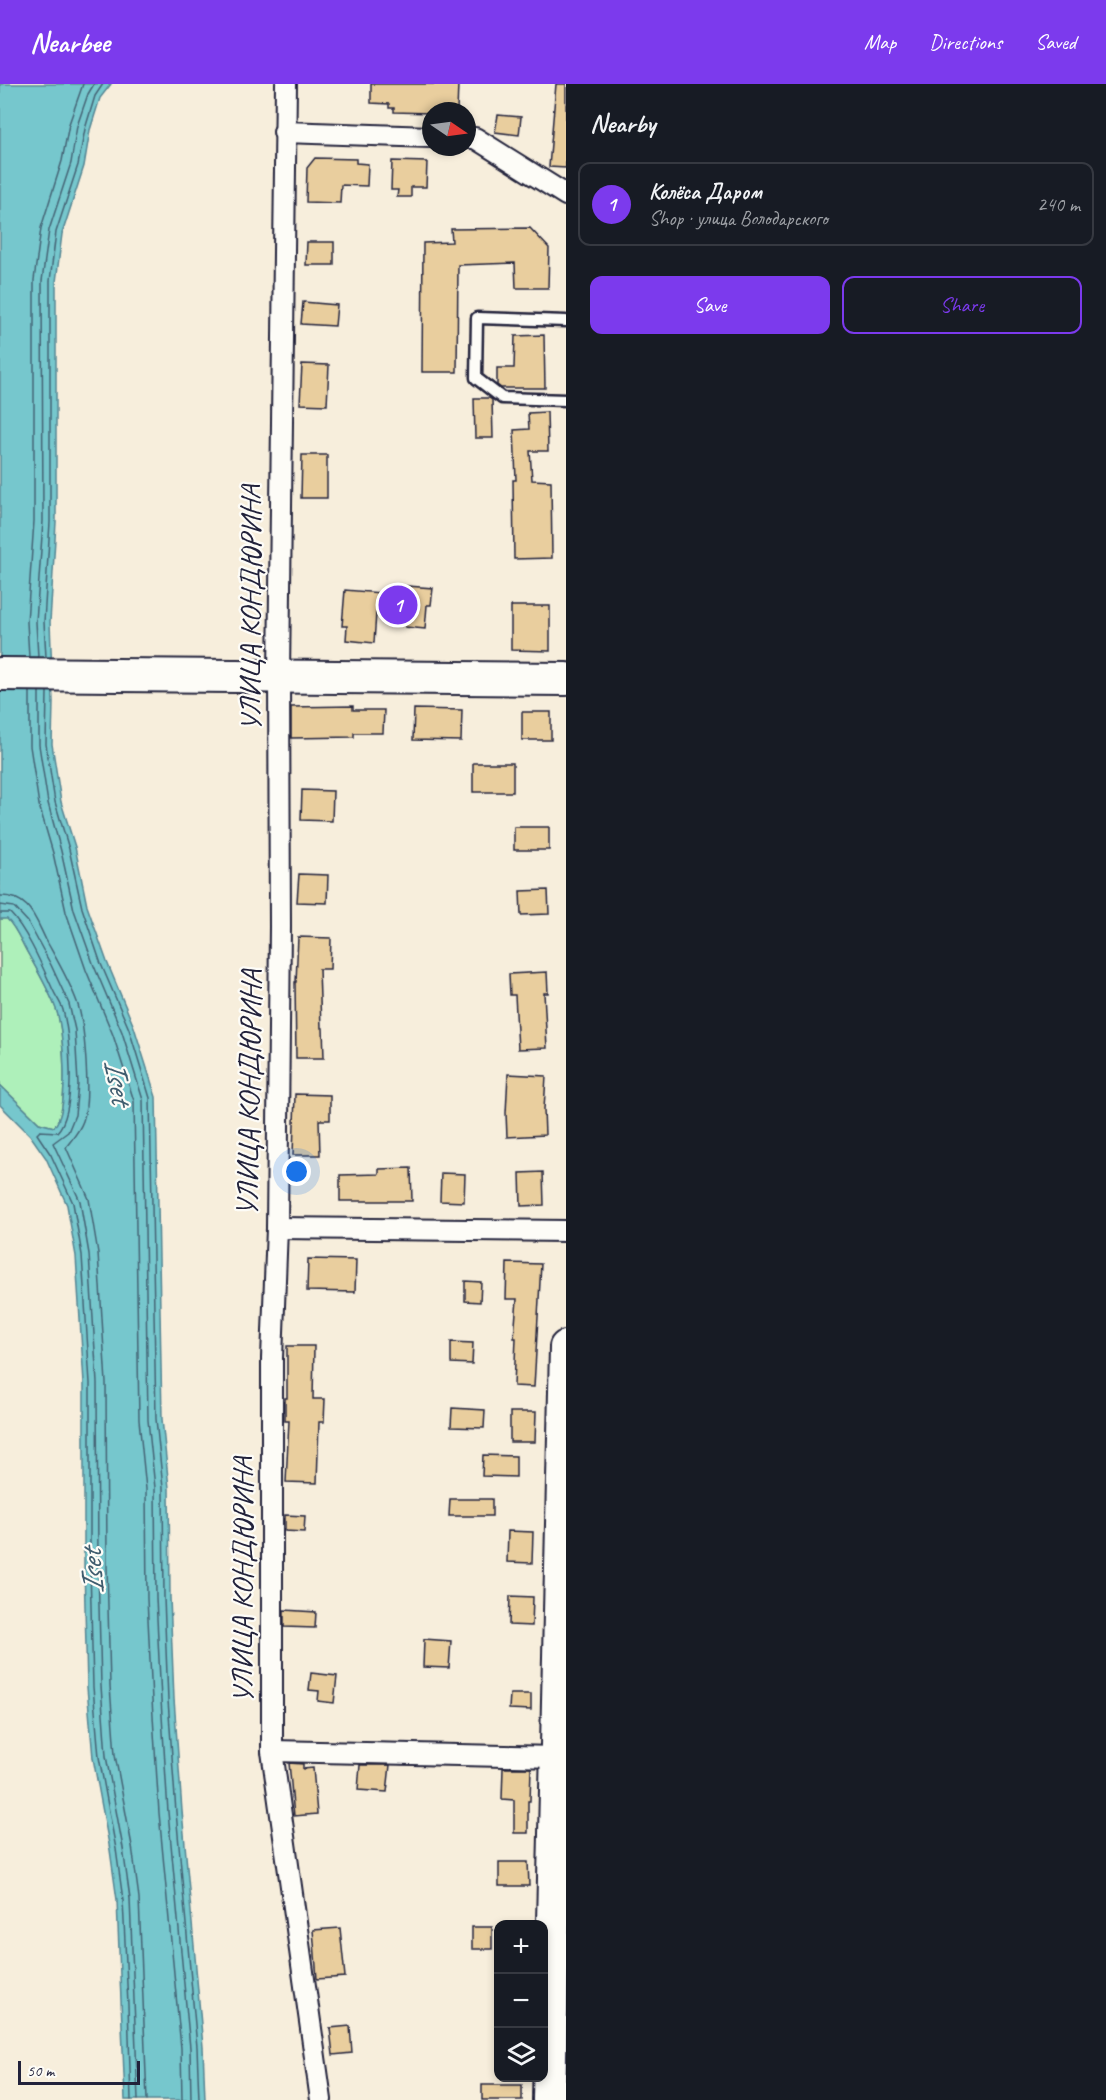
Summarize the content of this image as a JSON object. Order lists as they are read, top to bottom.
{
  "streets": {
    "street": ["УЛИЦА КОНДЮРИНА"]
  },
  "water": ["Iset"],
  "scale_bar": "50 m",
  "north": "right",
  "page": {
    "header": "Nearbee",
    "nav": ["Map", "Directions", "Saved"],
    "heading": "Nearby",
    "list": [
      {
        "mark": "1",
        "name": "Колёса Даром",
        "note": "Shop · улица Володарского",
        "value": "240 m"
      }
    ],
    "buttons": ["Save", "Share"],
    "pins": "1",
    "map_buttons": ["+", "−"],
    "scale": "50 m"
  }
}
